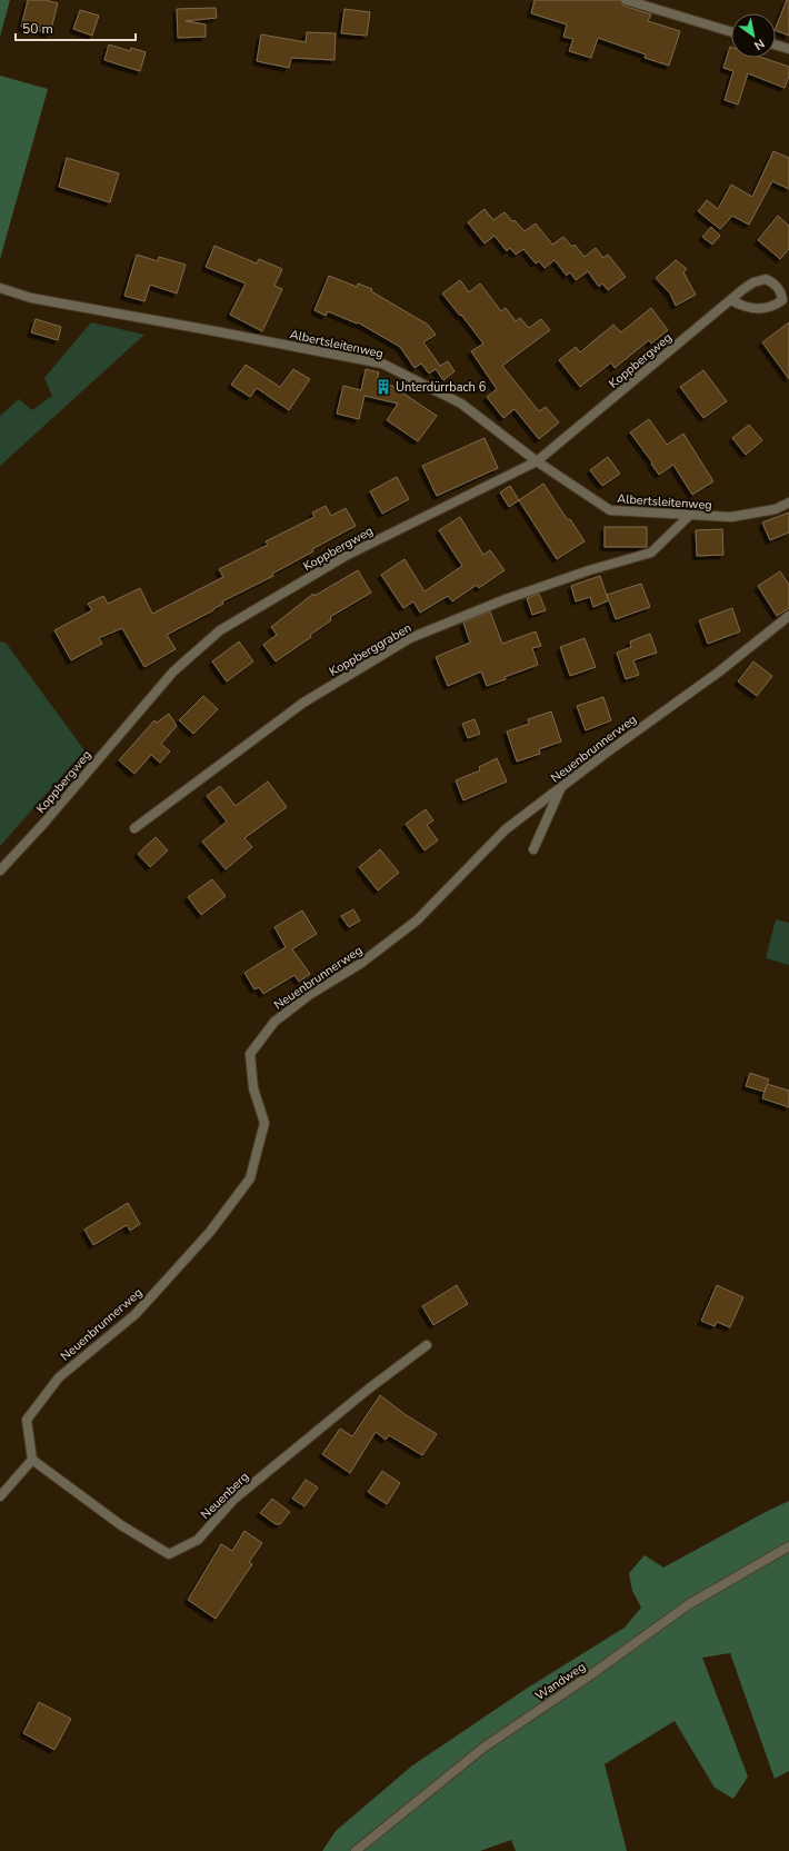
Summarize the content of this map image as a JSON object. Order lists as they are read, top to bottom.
{
  "streets": {
    "street": [
      "Albertsleitenweg",
      "Koppbergweg",
      "Koppberggraben",
      "Neuenbrunnerweg",
      "Neuenberg",
      "Wandweg"
    ]
  },
  "crossings": [
    ["Albertsleitenweg", "Koppbergweg"],
    ["Albertsleitenweg", "Koppberggraben"],
    ["Neuenbrunnerweg", "Neuenberg"]
  ],
  "places": {
    "building": ["Unterdürrbach 6"]
  },
  "scale_bar": "50 m",
  "north": "bottom right"
}
